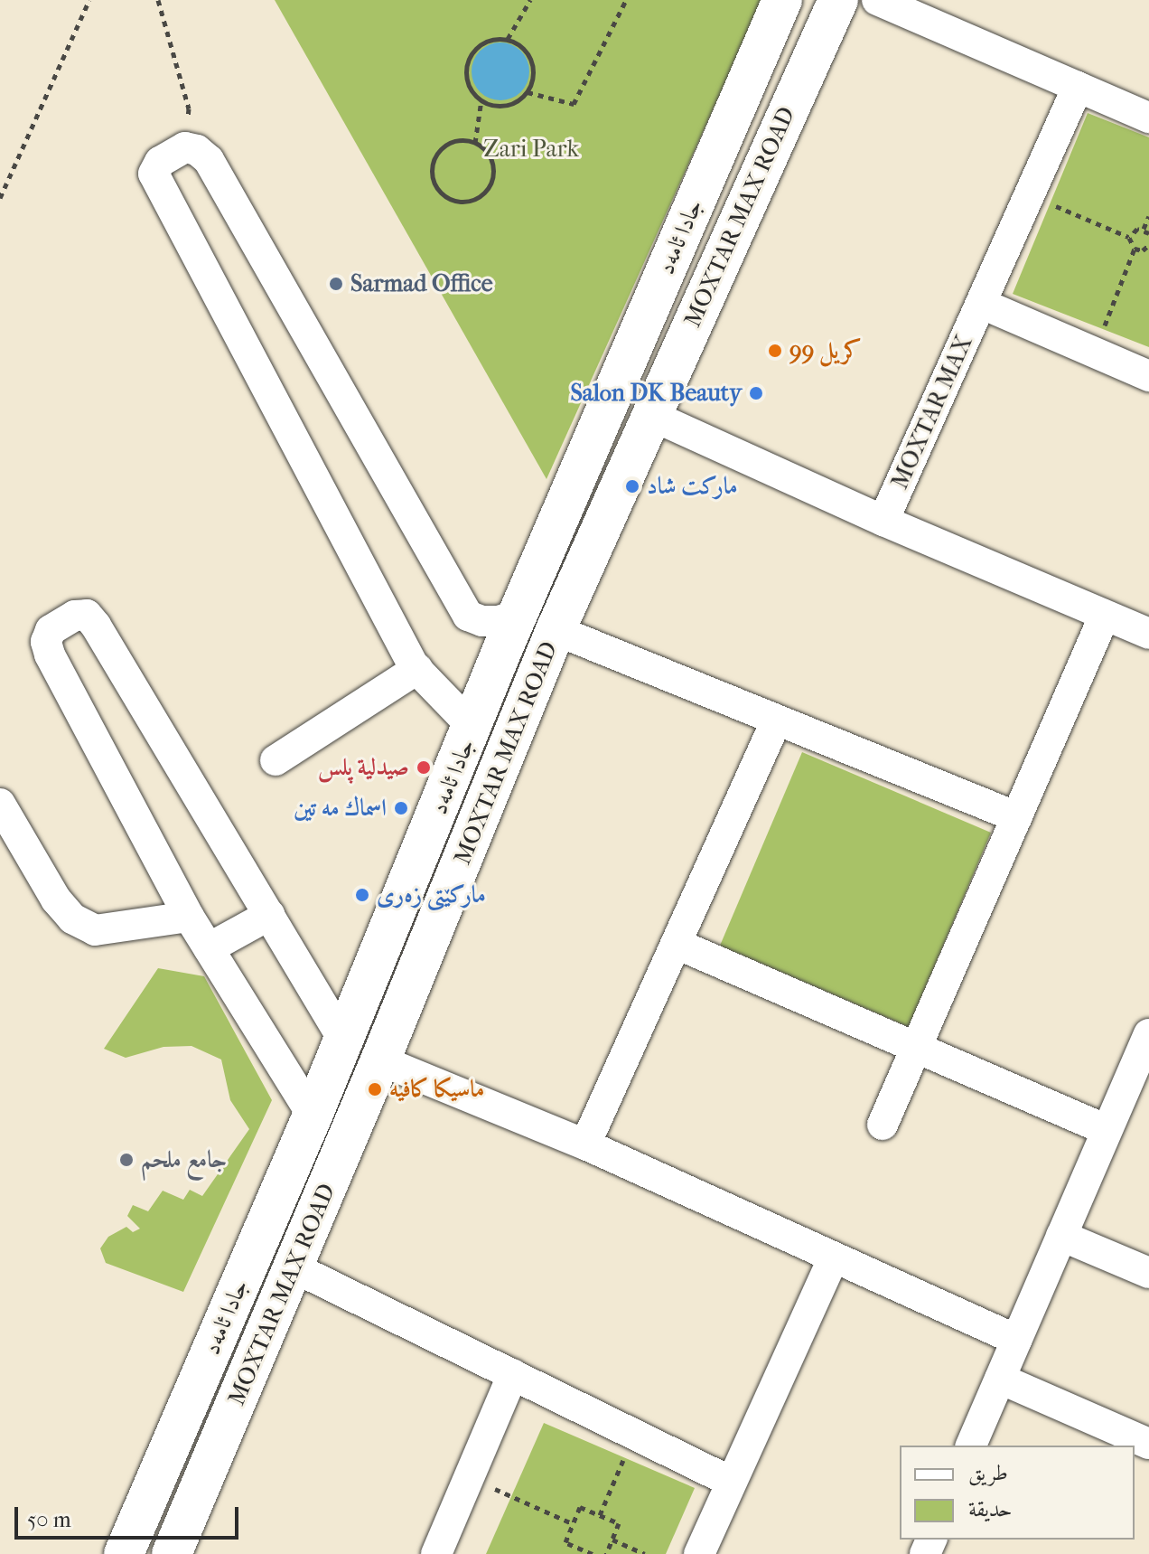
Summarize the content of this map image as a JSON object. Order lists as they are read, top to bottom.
{
  "streets": {
    "main road": ["MOXTAR MAX ROAD", "جادا ئامەد"],
    "street": ["MOXTAR MAX"]
  },
  "parks": ["Zari Park"],
  "places": [
    "Sarmad Office",
    "99 كريل",
    "Salon DK Beauty",
    "ماركت شاد",
    "صيدلية پلس",
    "اسماك مه تين",
    "مارکێتی زەری",
    "ماسيكا كافيه",
    "جامع ملحم"
  ],
  "legend": ["طريق", "حديقة"],
  "scale_bar": "50 m"
}
